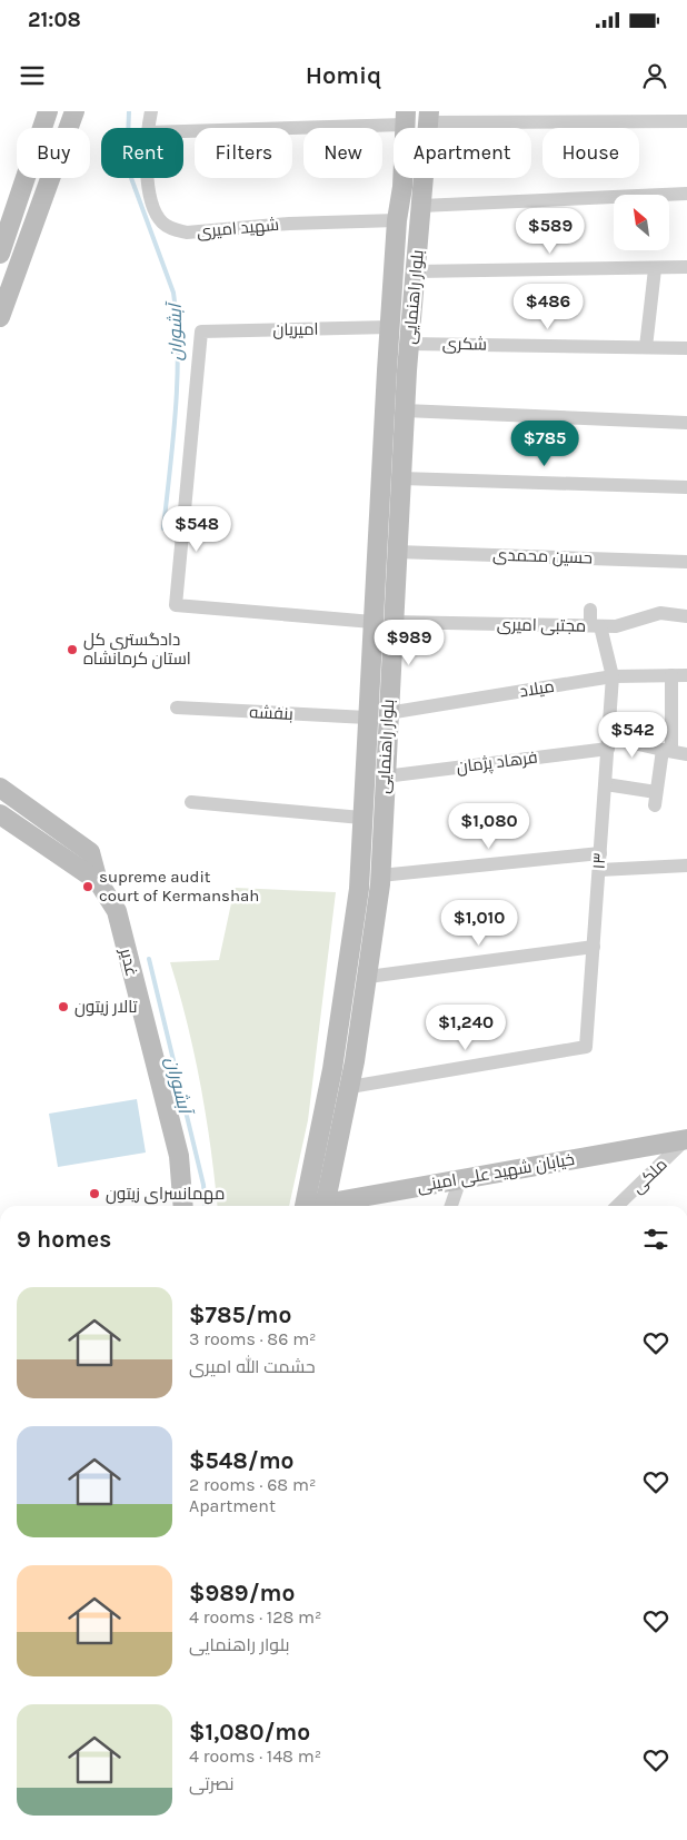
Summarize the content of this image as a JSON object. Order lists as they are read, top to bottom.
{
  "streets": {
    "main road": ["بلوار راهنمایی", "غدیر", "خیابان شهید علی امینی"],
    "street": [
      "شهید امیری",
      "امیریان",
      "شکری",
      "حسین محمدی",
      "مجتبی امیری",
      "میلاد",
      "بنفشه",
      "فرهاد پژمان",
      "۱۳",
      "ملکی"
    ]
  },
  "crossings": [
    ["شهید امیری", "بلوار راهنمایی"],
    ["بلوار راهنمایی", "امیریان"],
    ["بلوار راهنمایی", "شکری"],
    ["بلوار راهنمایی", "حسین محمدی"],
    ["بلوار راهنمایی", "مجتبی امیری"],
    ["بلوار راهنمایی", "میلاد"],
    ["بلوار راهنمایی", "بنفشه"],
    ["بلوار راهنمایی", "فرهاد پژمان"],
    ["بلوار راهنمایی", "۱۳"],
    ["مجتبی امیری", "۱۳"],
    ["میلاد", "۱۳"],
    ["فرهاد پژمان", "۱۳"],
    ["خیابان شهید علی امینی", "ملکی"]
  ],
  "water": ["آبشوران"],
  "places": [
    "دادگستری کل استان کرمانشاه",
    "supreme audit court of Kermanshah",
    "تالار زیتون",
    "مهمانسرای زیتون"
  ],
  "north": "top left",
  "page": {
    "status": "21:08",
    "header": "Homiq",
    "chip": [
      "Buy",
      "Rent",
      "Filters",
      "New",
      "Apartment",
      "House"
    ],
    "price": [
      "$589",
      "$486",
      "$785",
      "$548",
      "$989",
      "$542",
      "$1,080",
      "$1,010",
      "$1,240"
    ],
    "heading": "9 homes",
    "list": [
      {
        "name": "$785/mo",
        "note": "3 rooms · 86 m² · حشمت الله امیری"
      },
      {
        "name": "$548/mo",
        "note": "2 rooms · 68 m² · Apartment"
      },
      {
        "name": "$989/mo",
        "note": "4 rooms · 128 m² · بلوار راهنمایی"
      },
      {
        "name": "$1,080/mo",
        "note": "4 rooms · 148 m² · نصرتی"
      }
    ]
  }
}
